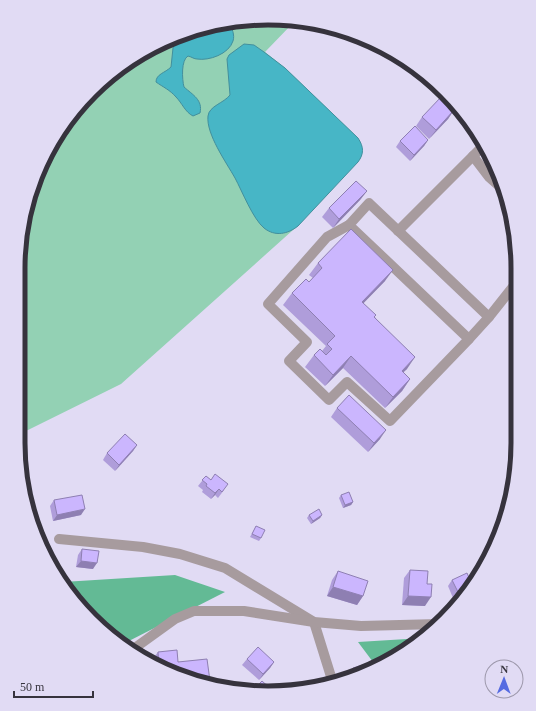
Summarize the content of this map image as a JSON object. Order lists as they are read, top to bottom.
{
  "scale_bar": "50 m",
  "north": "top"
}
